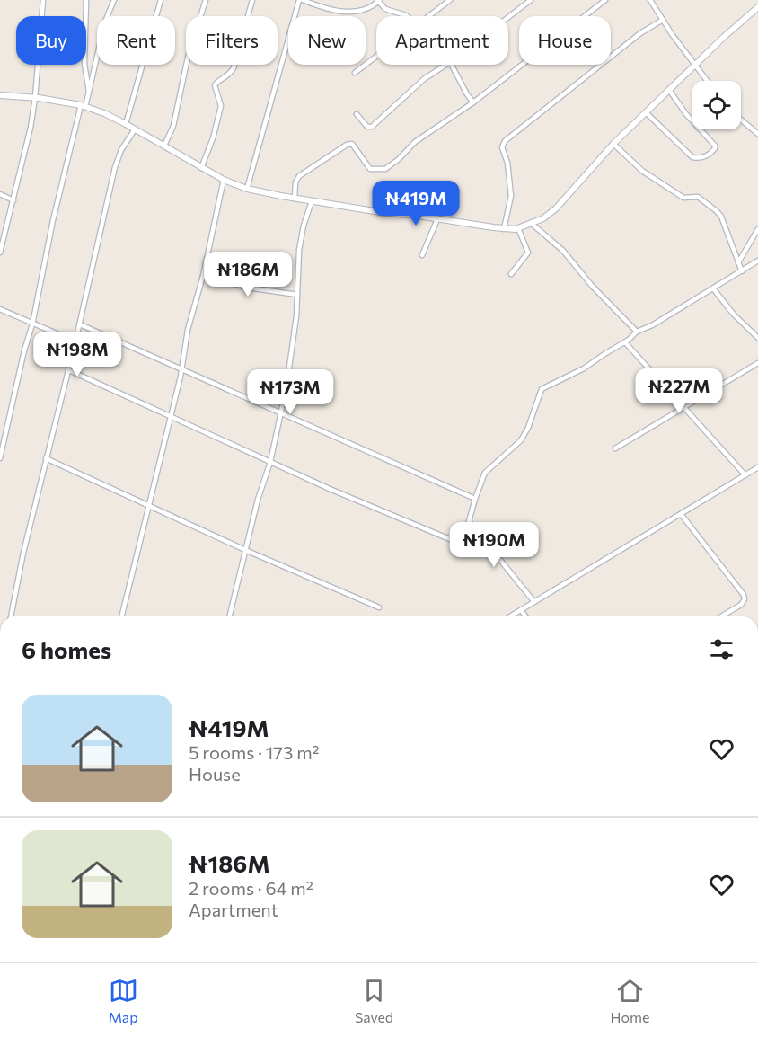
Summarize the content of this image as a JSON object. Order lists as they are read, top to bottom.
{
  "page": {
    "chip": [
      "Buy",
      "Rent",
      "Filters",
      "New",
      "Apartment",
      "House"
    ],
    "price": [
      "₦419M",
      "₦186M",
      "₦198M",
      "₦227M",
      "₦173M",
      "₦190M"
    ],
    "heading": "6 homes",
    "list": [
      {
        "name": "₦419M",
        "note": "5 rooms · 173 m² · House"
      },
      {
        "name": "₦186M",
        "note": "2 rooms · 64 m² · Apartment"
      }
    ],
    "tabs": ["Map", "Saved", "Home"]
  }
}
